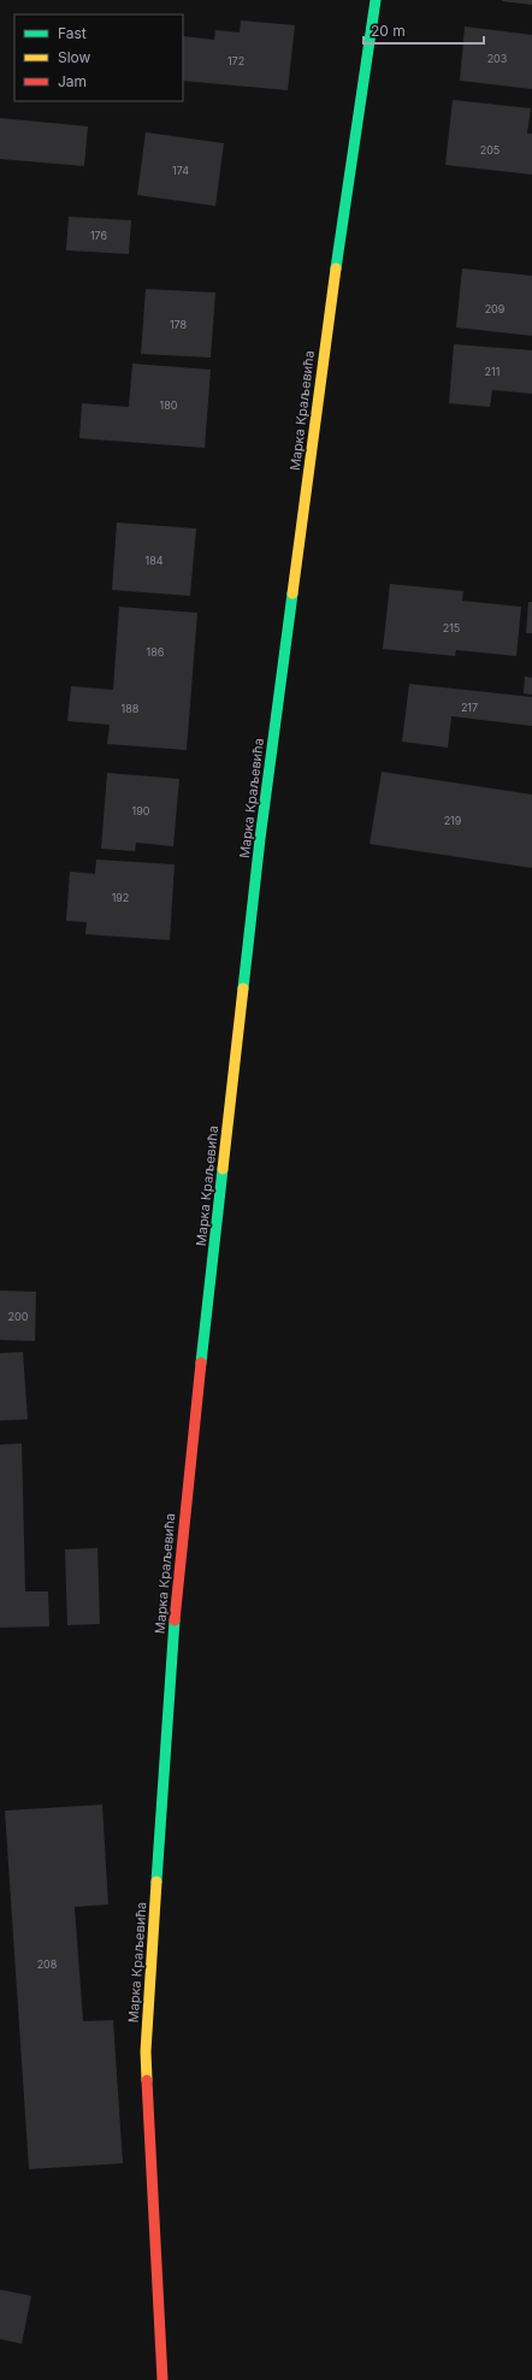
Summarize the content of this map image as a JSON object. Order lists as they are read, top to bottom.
{
  "streets": {
    "main road": ["Марка Краљевића"]
  },
  "house_numbers": [
    "203",
    "172",
    "205",
    "174",
    "176",
    "209",
    "178",
    "211",
    "180",
    "184",
    "215",
    "186",
    "217",
    "188",
    "190",
    "219",
    "192",
    "200",
    "208"
  ],
  "legend": ["Fast", "Slow", "Jam"],
  "scale_bar": "20 m"
}
